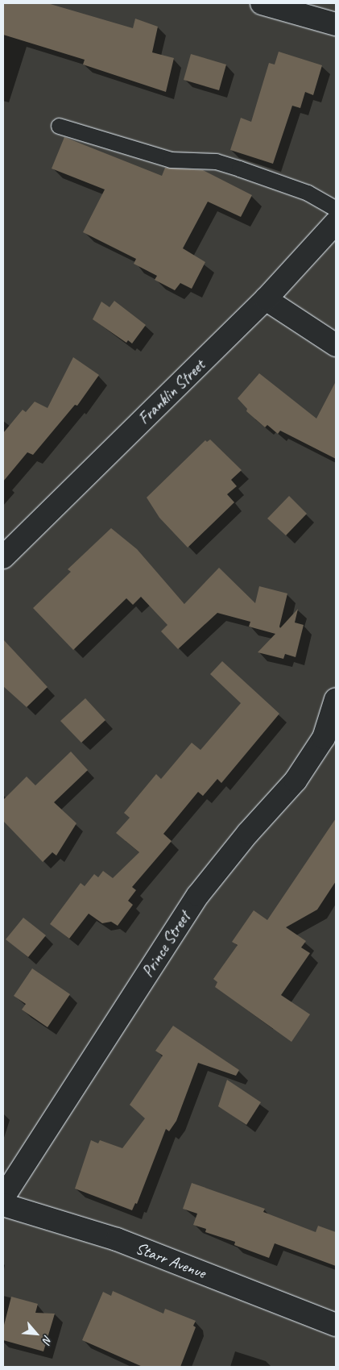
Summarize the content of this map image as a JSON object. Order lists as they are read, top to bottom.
{
  "streets": {
    "street": ["Franklin Street", "Prince Street", "Starr Avenue"]
  },
  "north": "bottom right"
}
